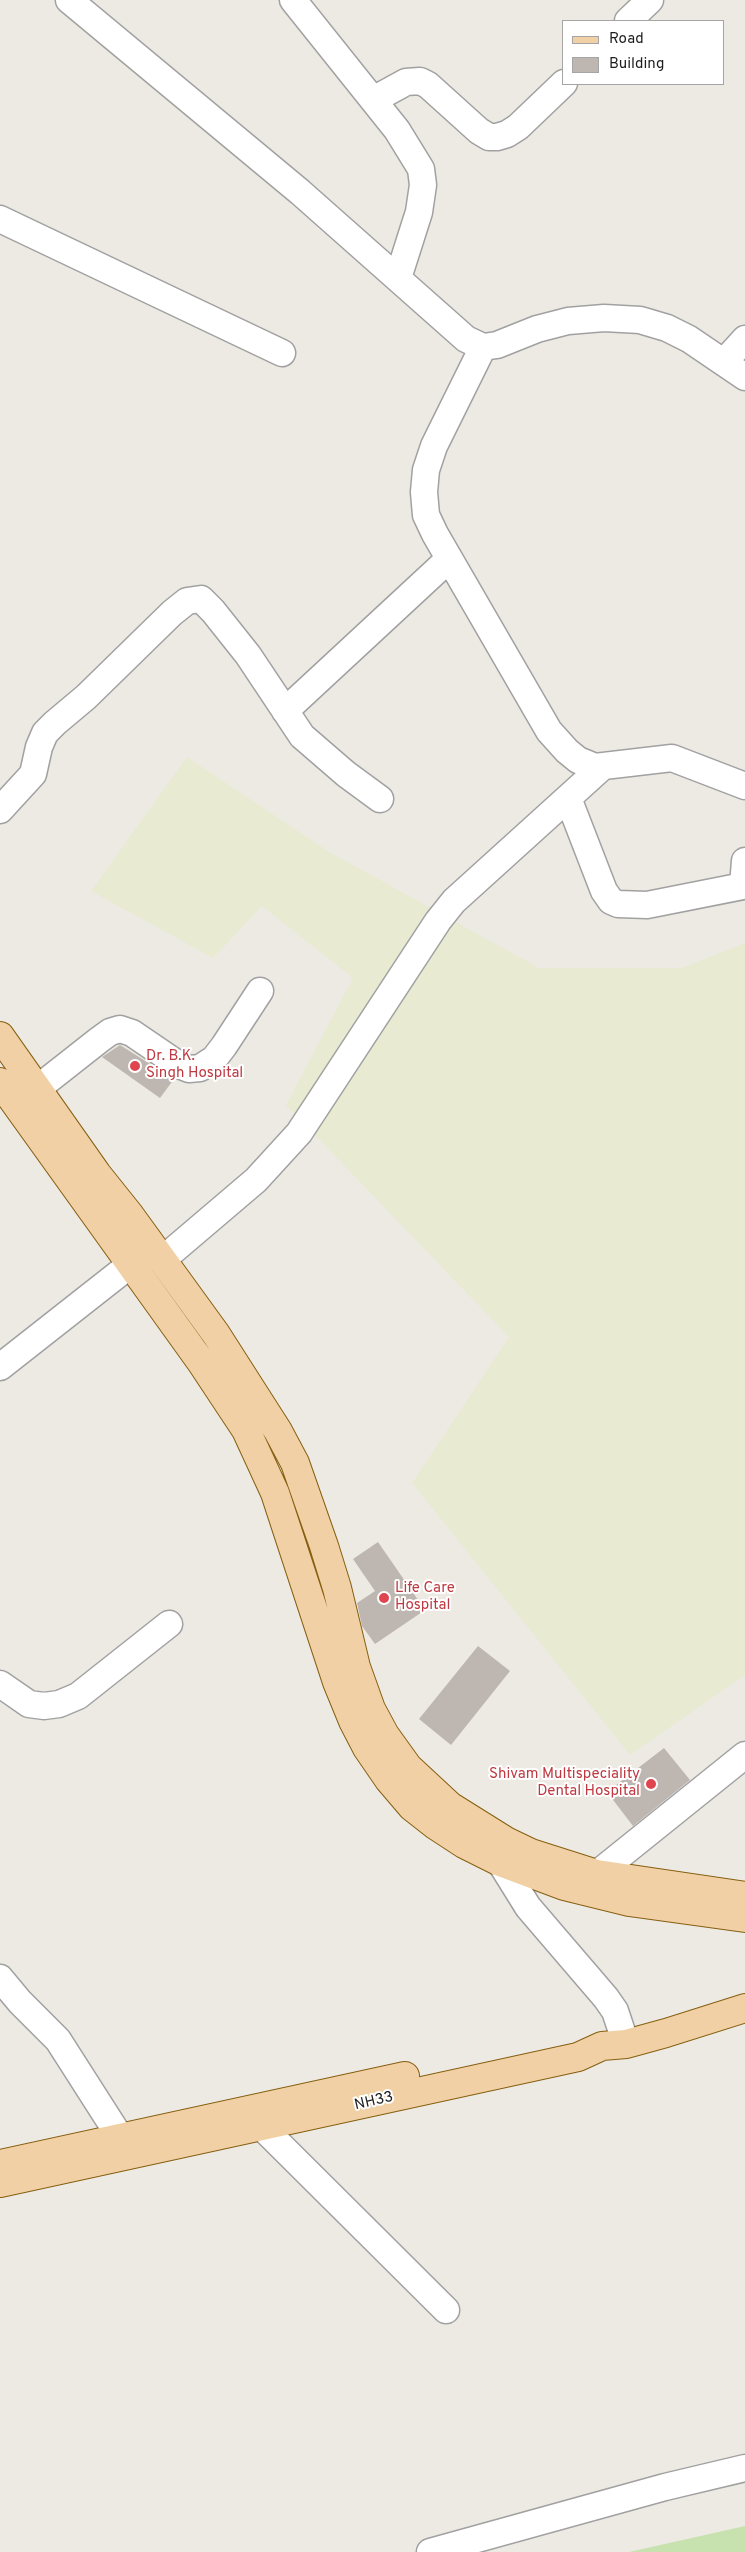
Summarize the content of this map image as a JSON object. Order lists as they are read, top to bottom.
{
  "streets": {
    "main road": ["NH33"]
  },
  "places": ["Dr. B.K. Singh Hospital", "Life Care Hospital", "Shivam Multispeciality Dental Hospital"],
  "legend": ["Road", "Building"]
}
